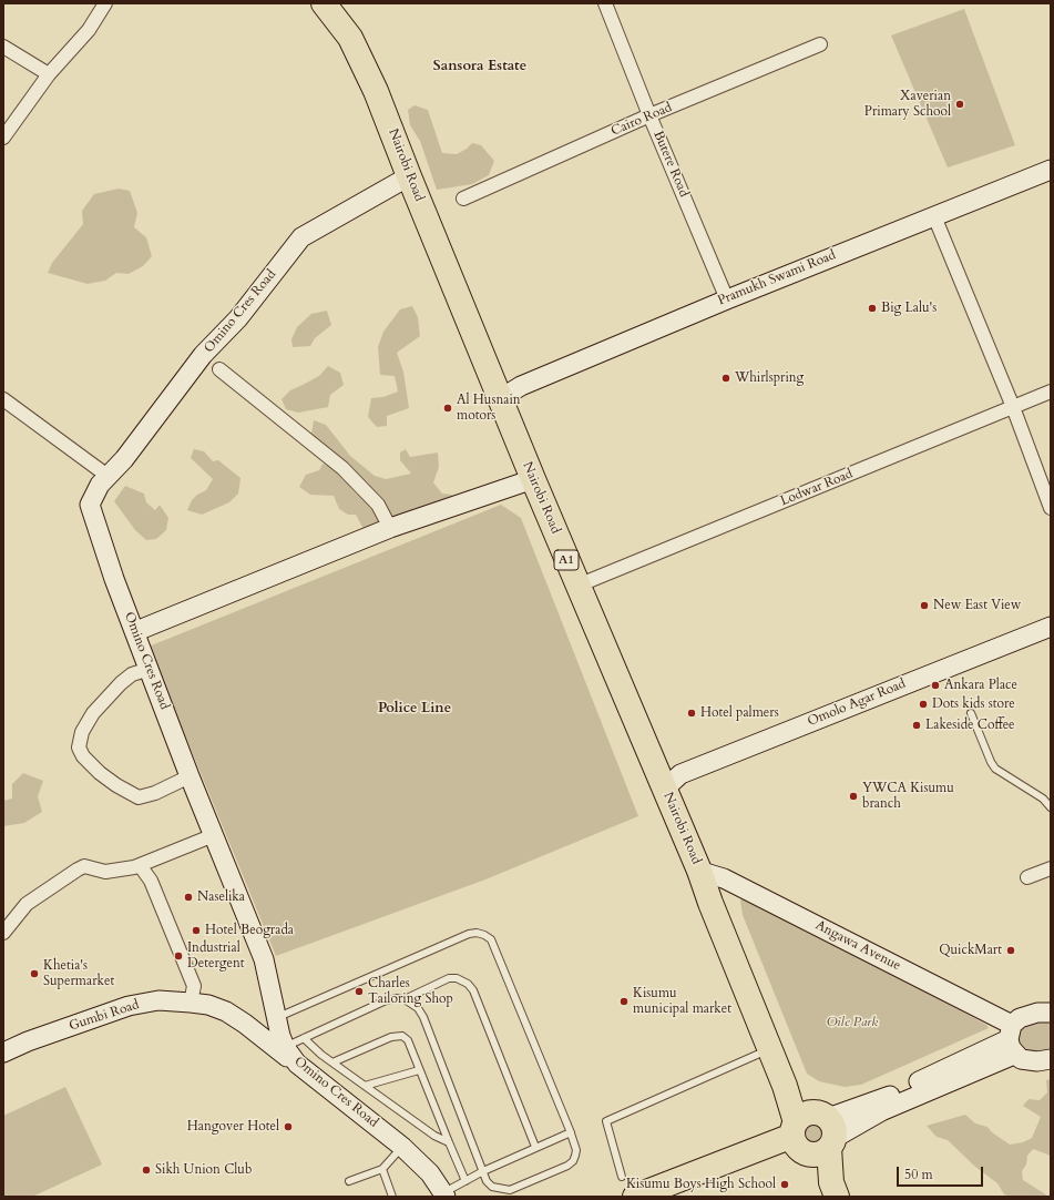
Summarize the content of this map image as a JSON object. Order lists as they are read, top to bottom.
{
  "streets": {
    "highway": ["Nairobi Road", "A1"],
    "street": [
      "Cairo Road",
      "Butere Road",
      "Pramukh Swami Road",
      "Omino Cres Road",
      "Lodwar Road",
      "Omolo Agar Road",
      "Angawa Avenue",
      "Gumbi Road"
    ]
  },
  "crossings": [
    ["Cairo Road", "Butere Road"],
    ["Butere Road", "Pramukh Swami Road"],
    ["Nairobi Road", "Pramukh Swami Road"],
    ["Nairobi Road", "Omino Cres Road"],
    ["Nairobi Road", "Lodwar Road"],
    ["Nairobi Road", "Omolo Agar Road"],
    ["Nairobi Road", "Angawa Avenue"],
    ["Omino Cres Road", "Gumbi Road"]
  ],
  "districts": ["Sansora Estate", "Police Line"],
  "parks": ["Oile Park"],
  "places": [
    "Xaverian Primary School",
    "Big Lalu's",
    "Whirlspring",
    "Al Husnain motors",
    "New East View",
    "Ankara Place",
    "Dots kids store",
    "Hotel palmers",
    "Lakeside Coffee",
    "YWCA Kisumu branch",
    "Naselika",
    "Hotel Beograda",
    "QuickMart",
    "Industrial Detergent",
    "Khetia's Supermarket",
    "Charles Tailoring Shop",
    "Kisumu municipal market",
    "Hangover Hotel",
    "Sikh Union Club",
    "Kisumu Boys High School"
  ],
  "scale_bar": "50 m"
}
